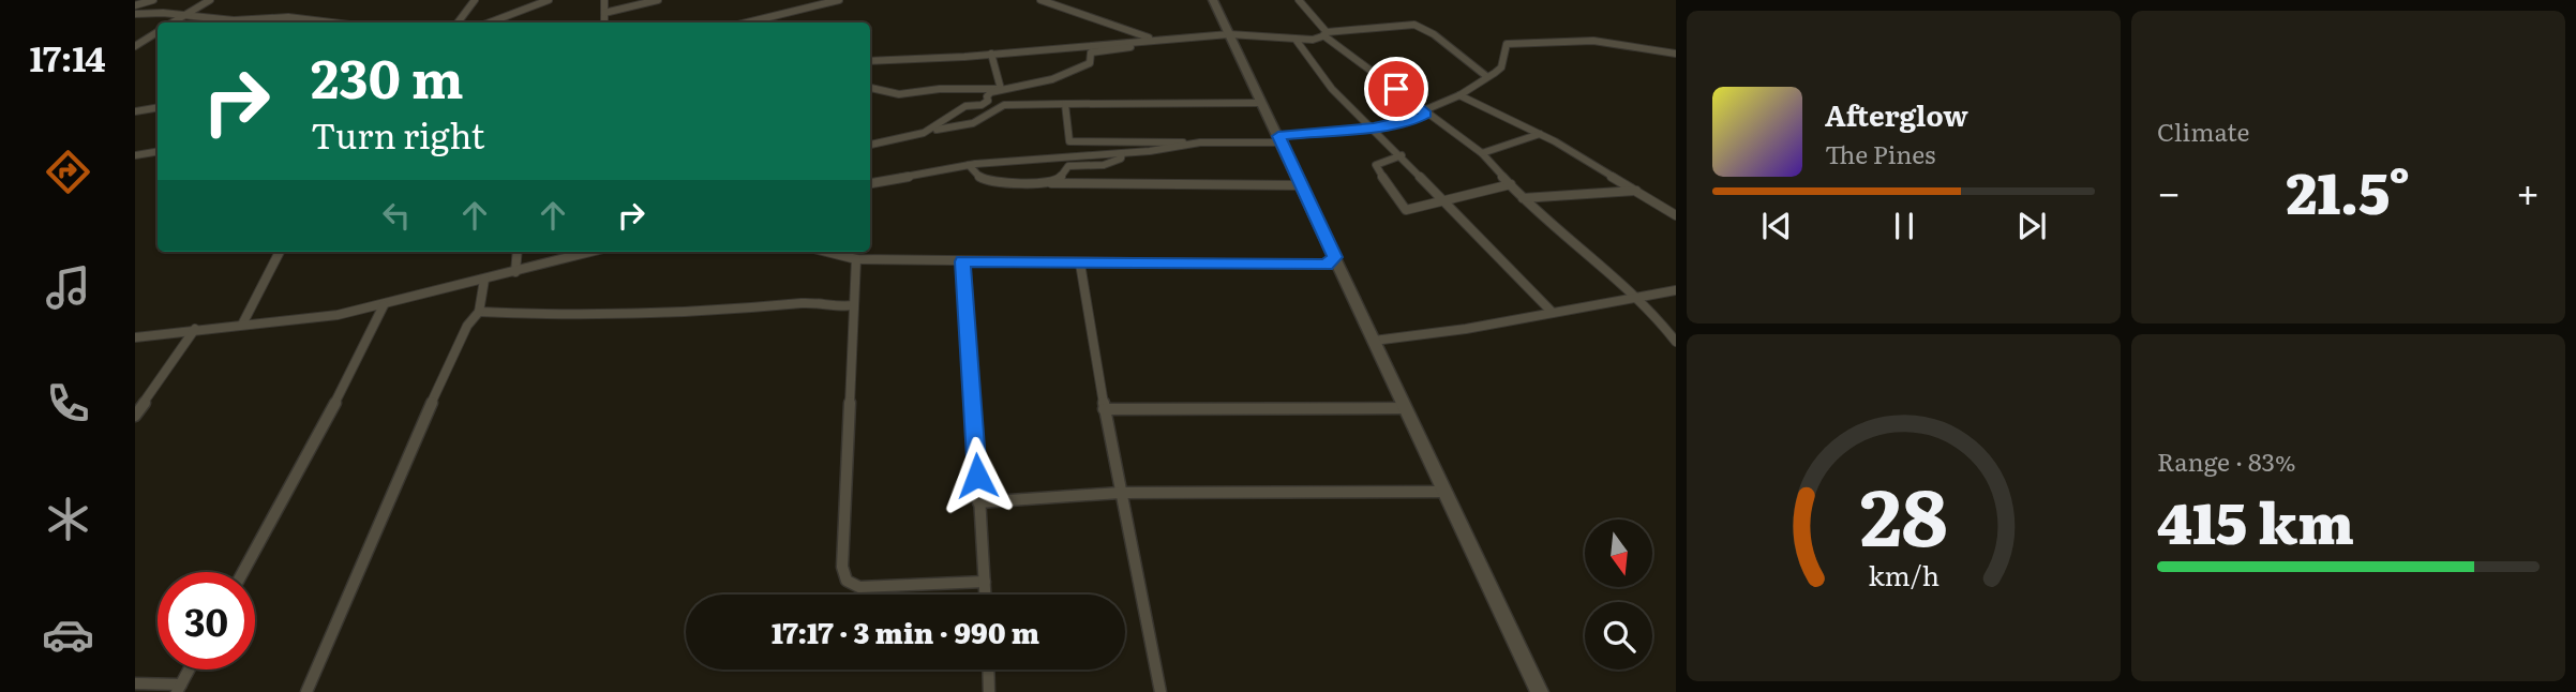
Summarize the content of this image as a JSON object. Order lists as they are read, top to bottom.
{
  "north": "bottom",
  "page": {
    "tabs": "17:14",
    "tile": [
      "Climate",
      ["Range · 83%", "415 km"]
    ],
    "turn": ["230 m", "Turn right"],
    "song": ["Afterglow", "The Pines"],
    "heat": ["−", "21.5°", "+"],
    "limit": "30",
    "trip": "17:17 · 3 min · 990 m",
    "gauge": ["28", "km/h"]
  }
}
